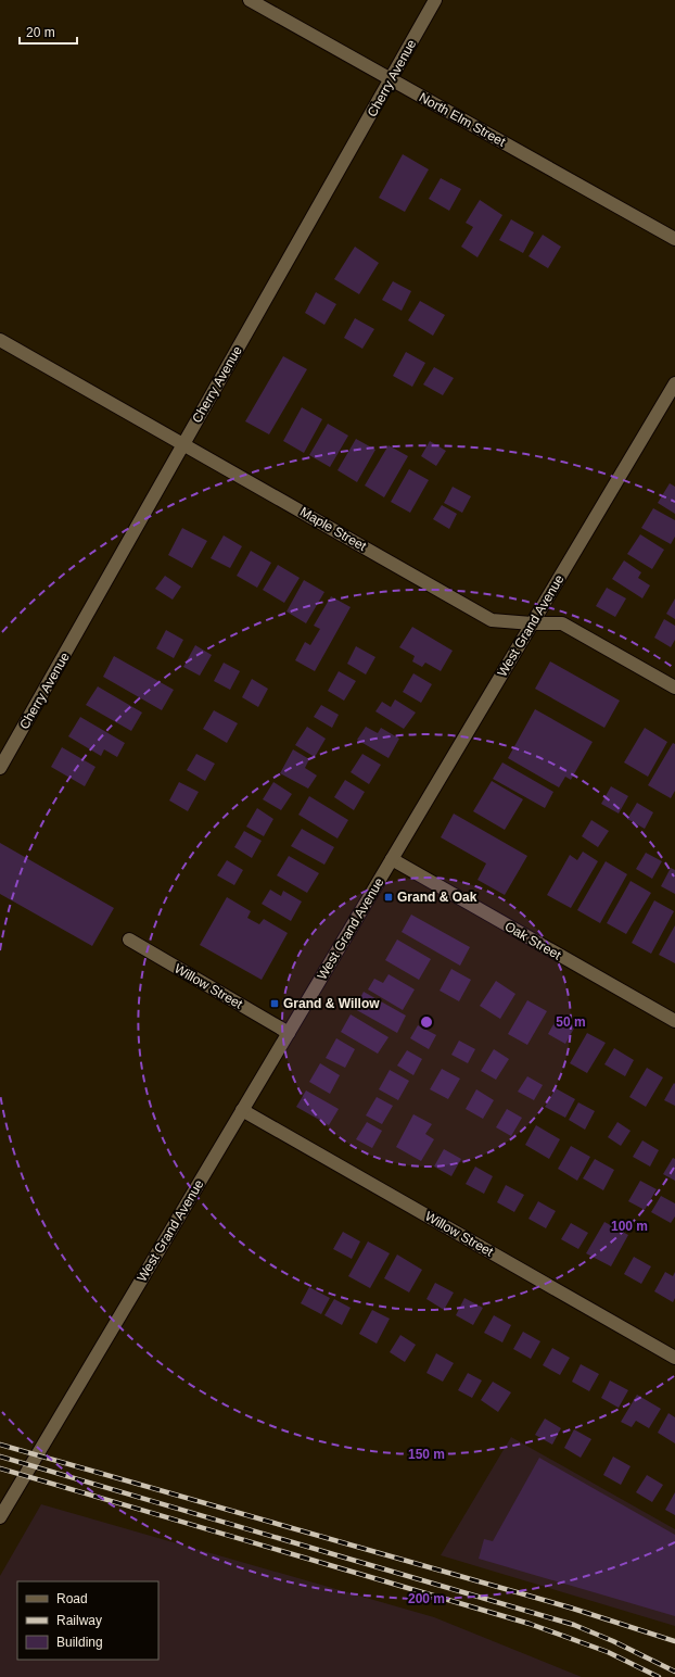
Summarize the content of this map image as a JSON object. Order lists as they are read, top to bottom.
{
  "streets": {
    "street": [
      "Cherry Avenue",
      "North Elm Street",
      "Maple Street",
      "West Grand Avenue",
      "Oak Street",
      "Willow Street"
    ]
  },
  "crossings": [
    ["Cherry Avenue", "North Elm Street"],
    ["Cherry Avenue", "Maple Street"],
    ["Maple Street", "West Grand Avenue"],
    ["West Grand Avenue", "Oak Street"],
    ["West Grand Avenue", "Willow Street"]
  ],
  "places": {
    "transit": ["Grand & Oak", "Grand & Willow"]
  },
  "legend": ["Road", "Railway", "Building"],
  "scale_bar": "20 m",
  "rings": [
    "50 m",
    "100 m",
    "150 m",
    "200 m"
  ]
}
